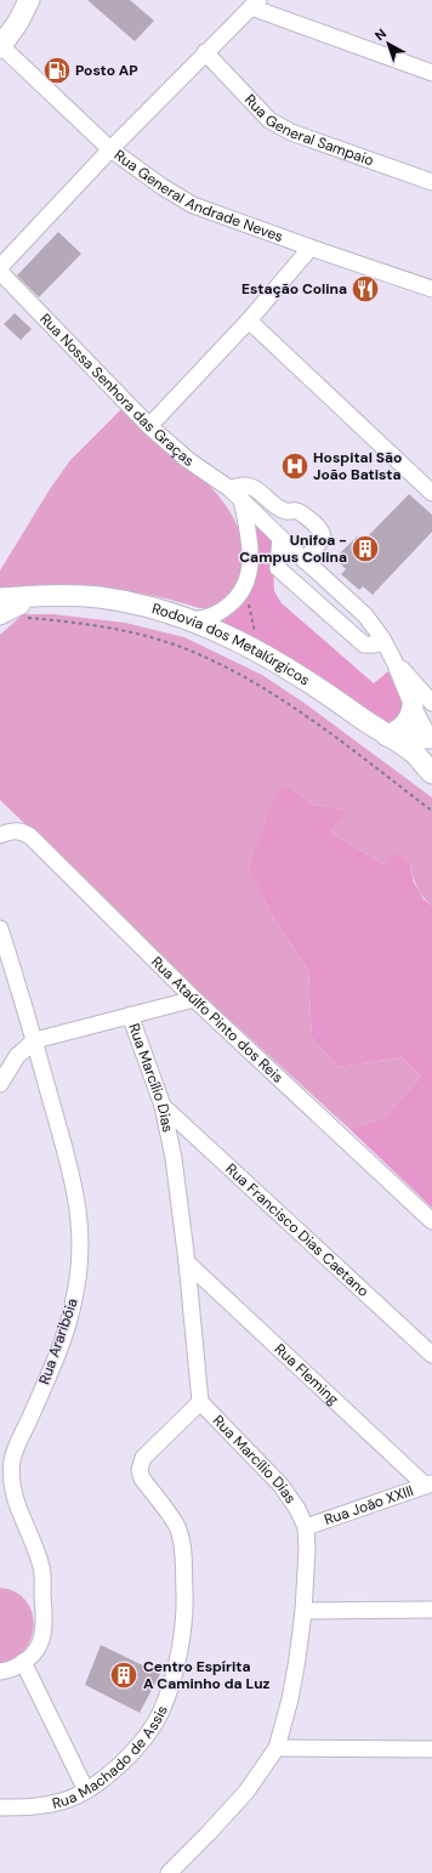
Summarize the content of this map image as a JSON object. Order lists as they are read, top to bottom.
{
  "streets": {
    "main road": ["Rodovia dos Metalúrgicos"],
    "street": [
      "Rua General Sampaio",
      "Rua General Andrade Neves",
      "Rua Nossa Senhora das Graças",
      "Rua Ataúlfo Pinto dos Reis",
      "Rua Marcílio Dias",
      "Rua Francisco Dias Caetano",
      "Rua Araribóia",
      "Rua Fleming",
      "Rua João XXIII",
      "Rua Machado de Assis"
    ]
  },
  "crossings": [
    ["Rua Marcílio Dias", "Rua Francisco Dias Caetano"],
    ["Rua Marcílio Dias", "Rua Fleming"],
    ["Rua Marcílio Dias", "Rua João XXIII"],
    ["Rua Marcílio Dias", "Rua Machado de Assis"],
    ["Rua Fleming", "Rua João XXIII"]
  ],
  "places": {
    "fuel station": ["Posto AP"],
    "restaurant": ["Estação Colina"],
    "hospital": ["Hospital São João Batista"],
    "building": ["Unifoa - Campus Colina", "Centro Espírita A Caminho da Luz"]
  },
  "north": "top left"
}
